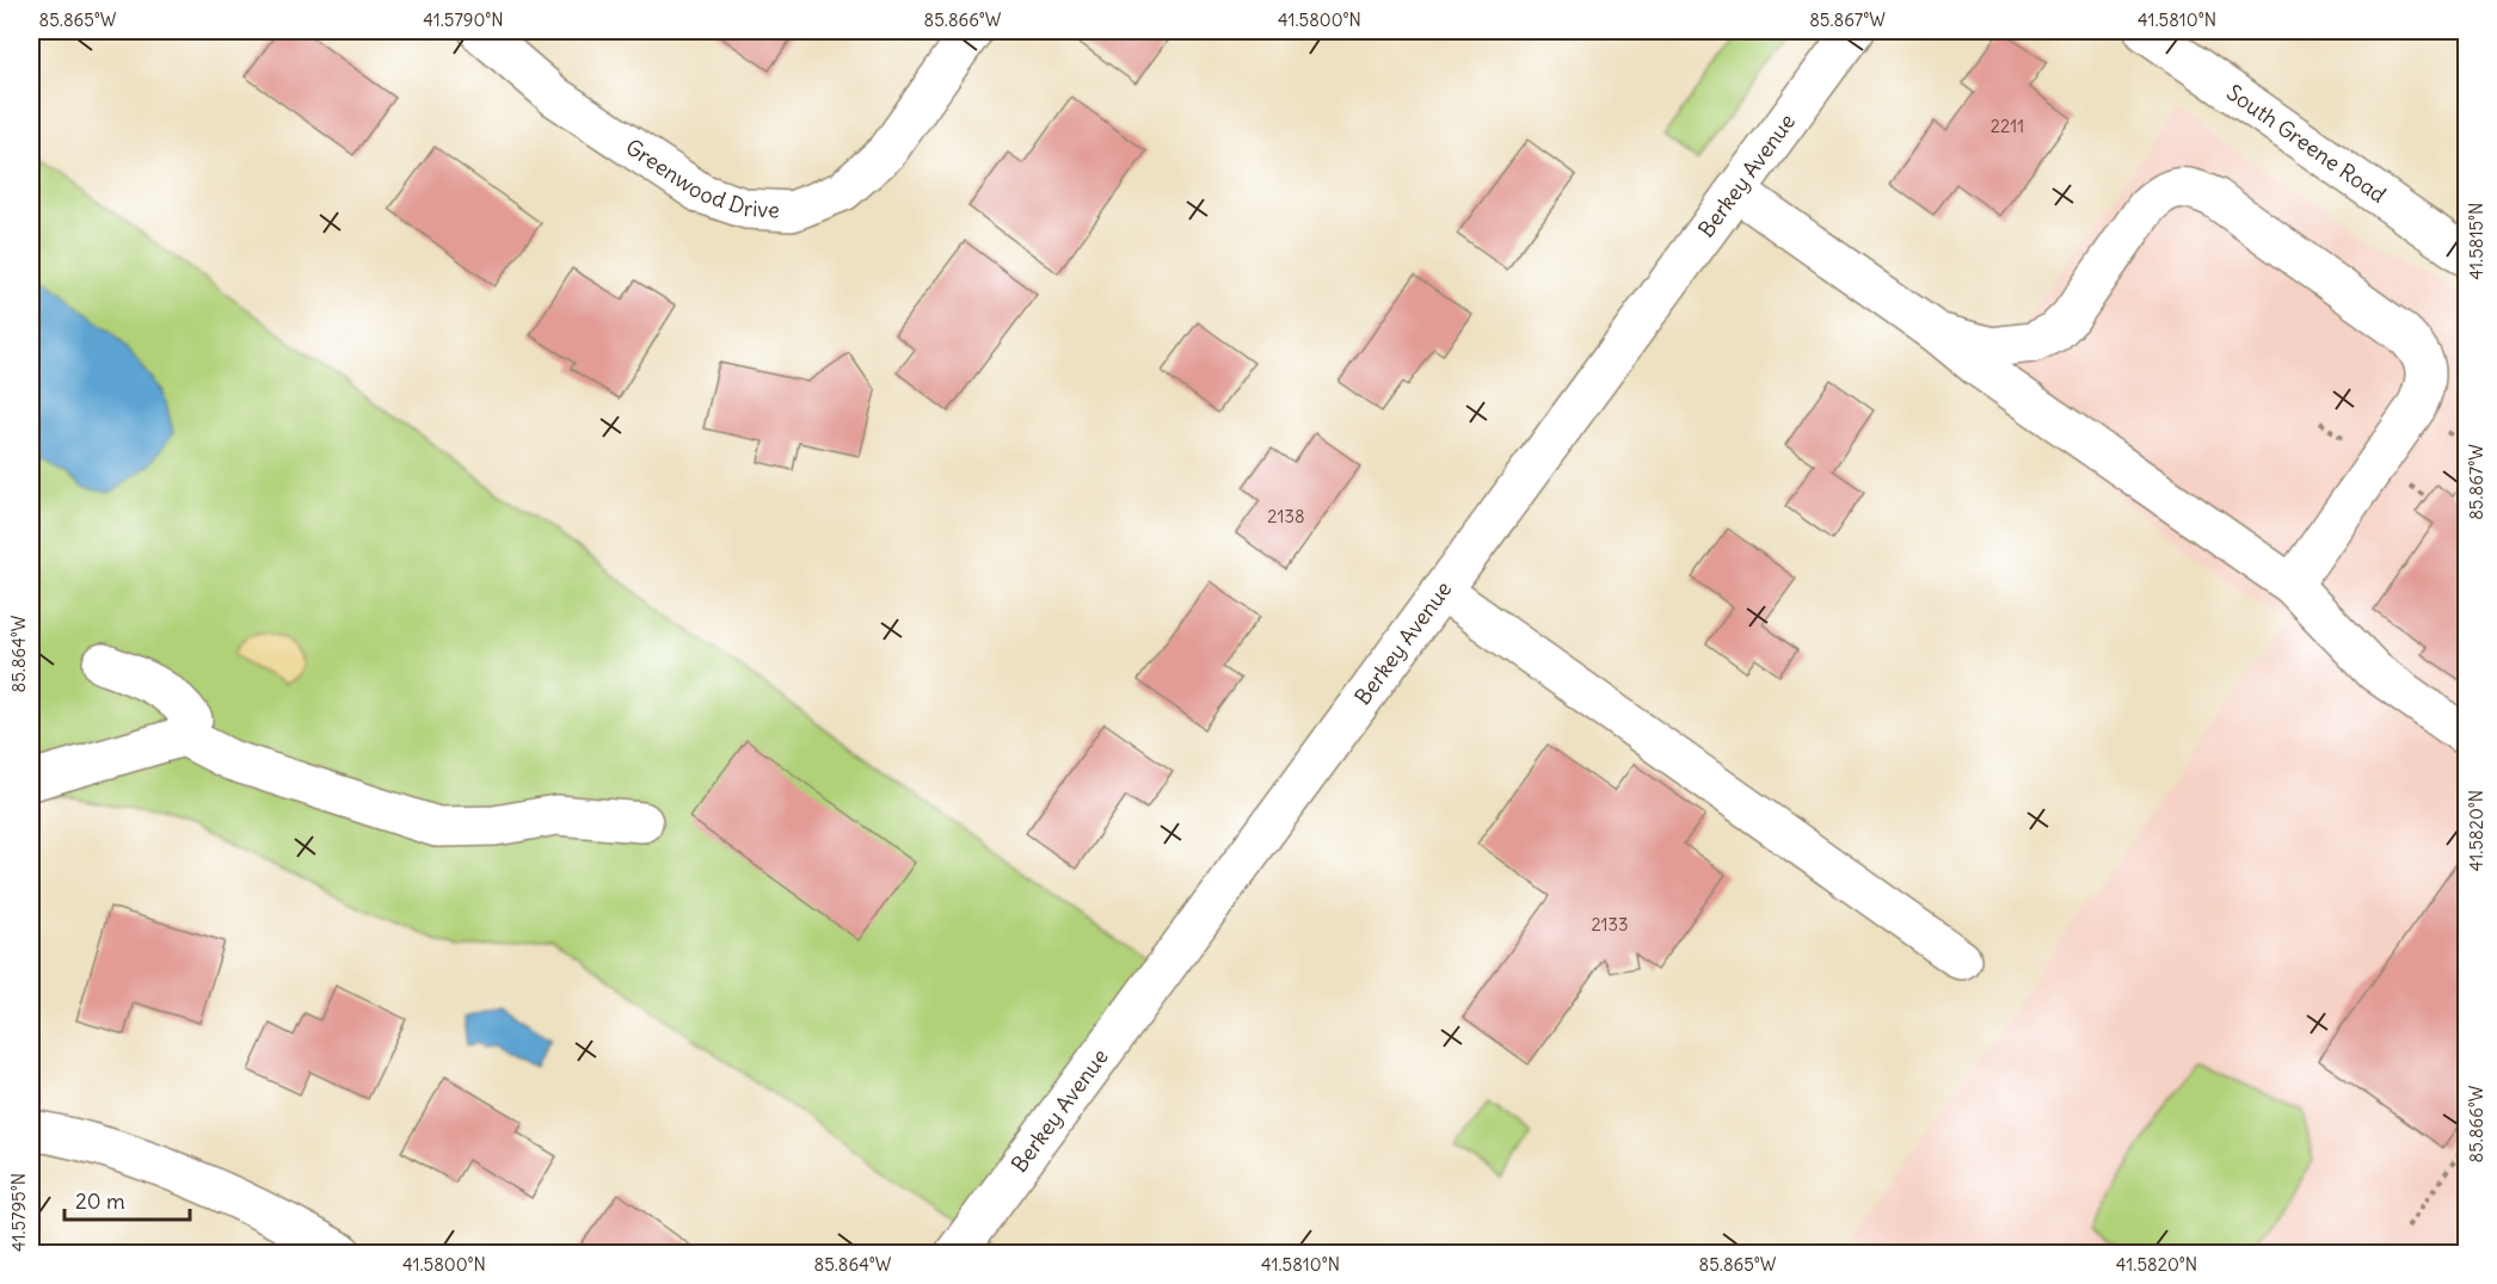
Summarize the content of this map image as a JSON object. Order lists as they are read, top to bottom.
{
  "streets": {
    "street": ["South Greene Road", "Greenwood Drive", "Berkey Avenue"]
  },
  "house_numbers": ["2211", "2138", "2133"],
  "scale_bar": "20 m",
  "coordinates": [
    "85.865°W",
    "41.5790°N",
    "85.866°W",
    "41.5800°N",
    "85.867°W",
    "41.5810°N",
    "41.5815°N",
    "85.864°W",
    "41.5820°N",
    "41.5795°N"
  ]
}
